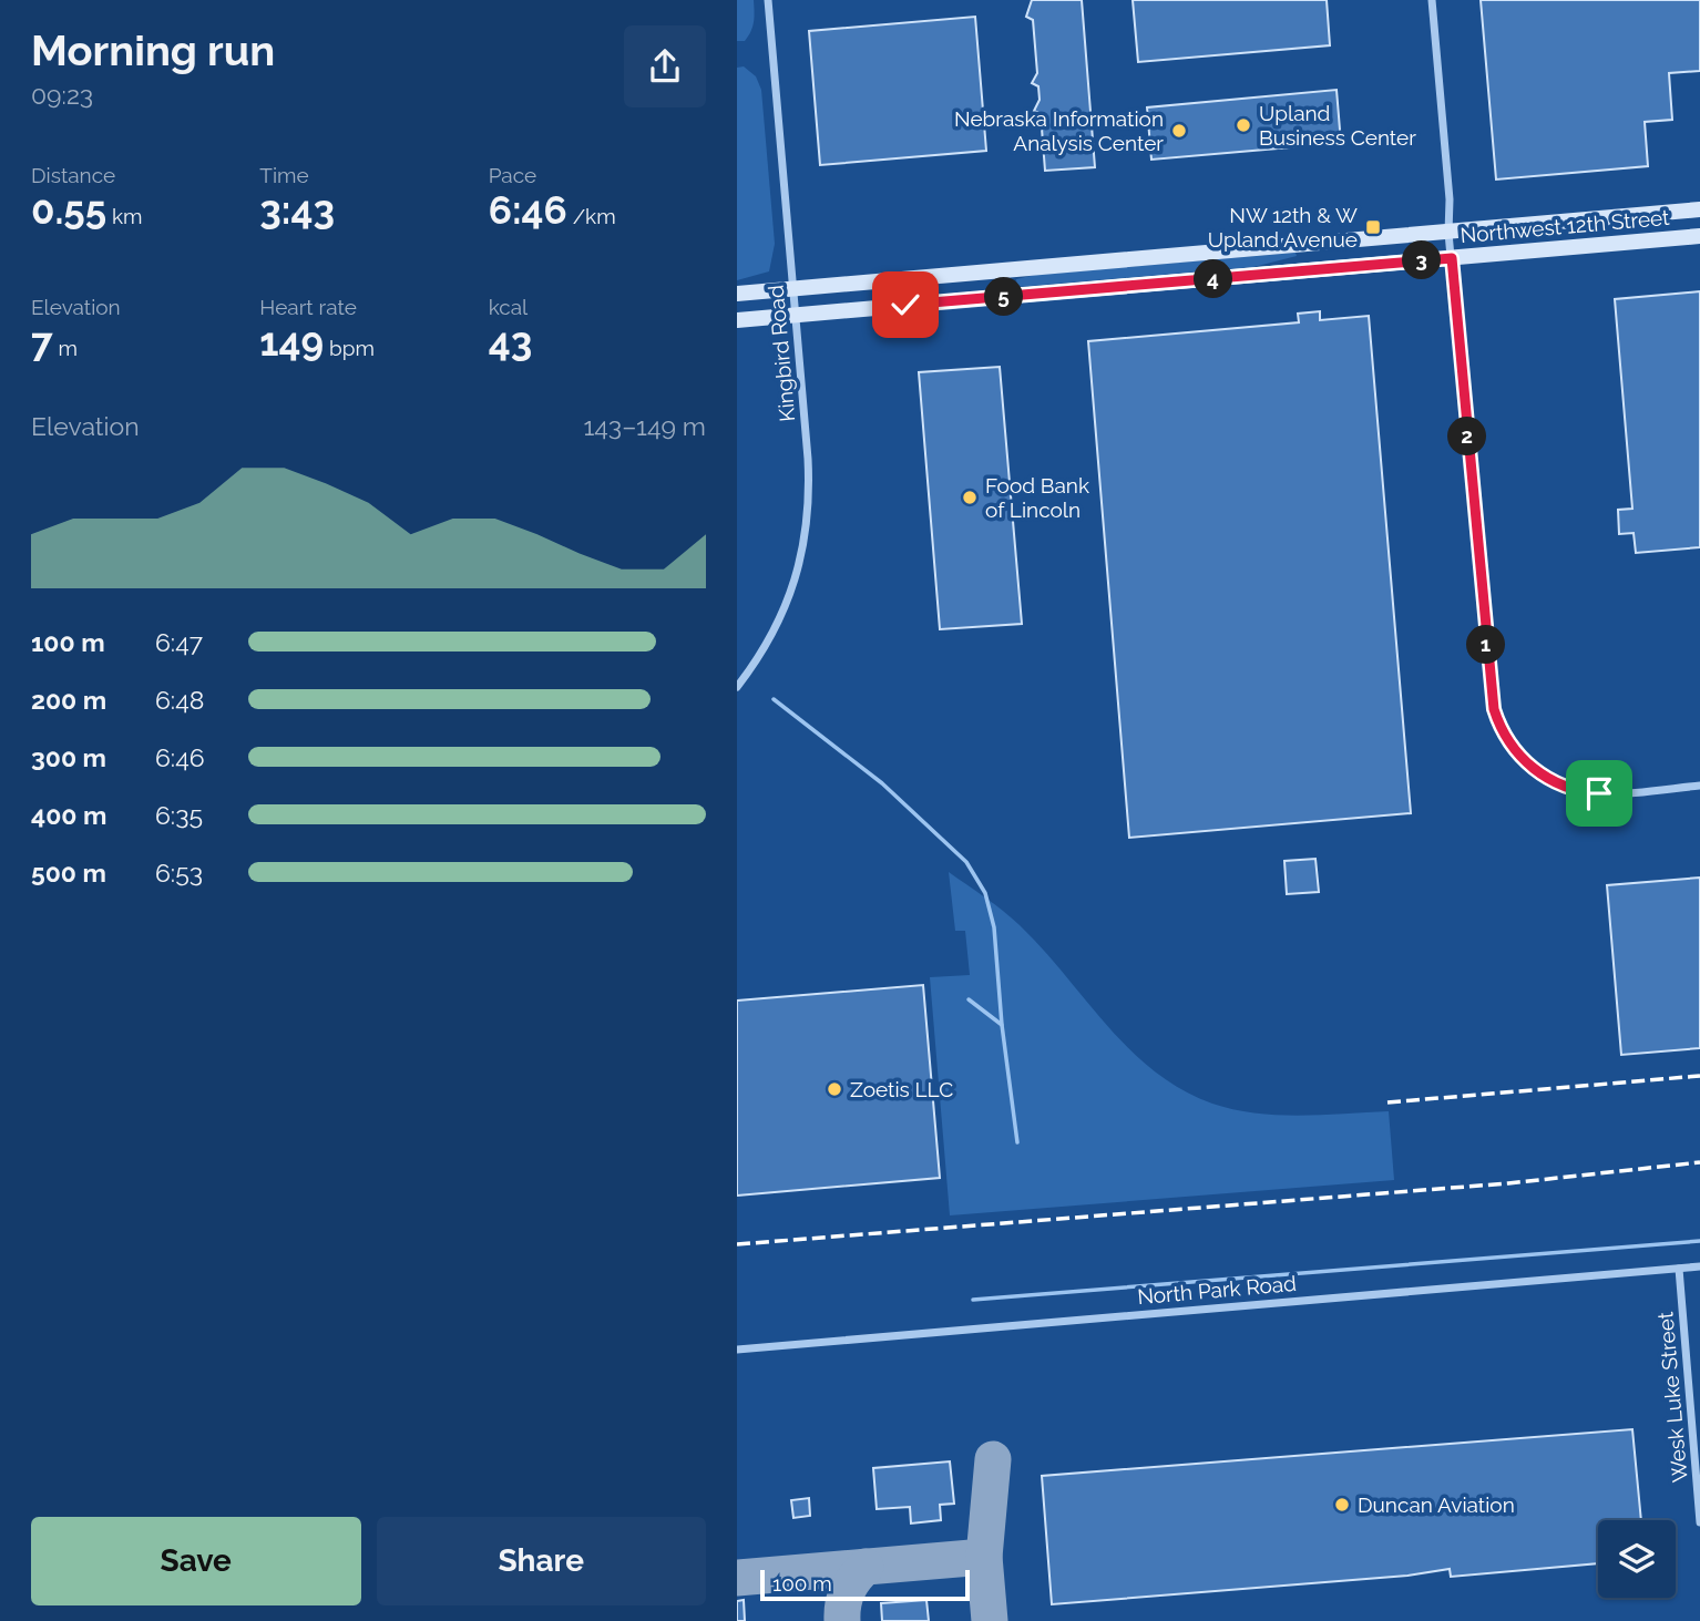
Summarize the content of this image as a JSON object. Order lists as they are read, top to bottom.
{
  "streets": {
    "main road": ["Northwest 12th Street"],
    "street": ["Kingbird Road", "North Park Road", "Wesk Luke Street"]
  },
  "crossings": [
    ["Northwest 12th Street", "Kingbird Road"],
    ["North Park Road", "Wesk Luke Street"]
  ],
  "places": {
    "other": [
      "Upland Business Center",
      "Nebraska Information Analysis Center",
      "Food Bank of Lincoln",
      "Zoetis LLC",
      "Duncan Aviation"
    ],
    "transit": ["NW 12th & W Upland Avenue"]
  },
  "scale_bar": "100 m",
  "page": {
    "heading": ["Morning run", "09:23"],
    "stats": [
      ["Distance", "0.55 km"],
      ["Time", "3:43"],
      ["Pace", "6:46 /km"],
      ["Elevation", "7 m"],
      ["Heart rate", "149 bpm"],
      ["kcal", "43"]
    ],
    "pins": [
      "3",
      "4",
      "5",
      "2",
      "1"
    ],
    "chart": ["Elevation", "143–149 m"],
    "list": [
      {
        "name": "100 m",
        "note": "6:47"
      },
      {
        "name": "200 m",
        "note": "6:48"
      },
      {
        "name": "300 m",
        "note": "6:46"
      },
      {
        "name": "400 m",
        "note": "6:35"
      },
      {
        "name": "500 m",
        "note": "6:53"
      }
    ],
    "buttons": ["Save", "Share"],
    "scale": "100 m"
  }
}
